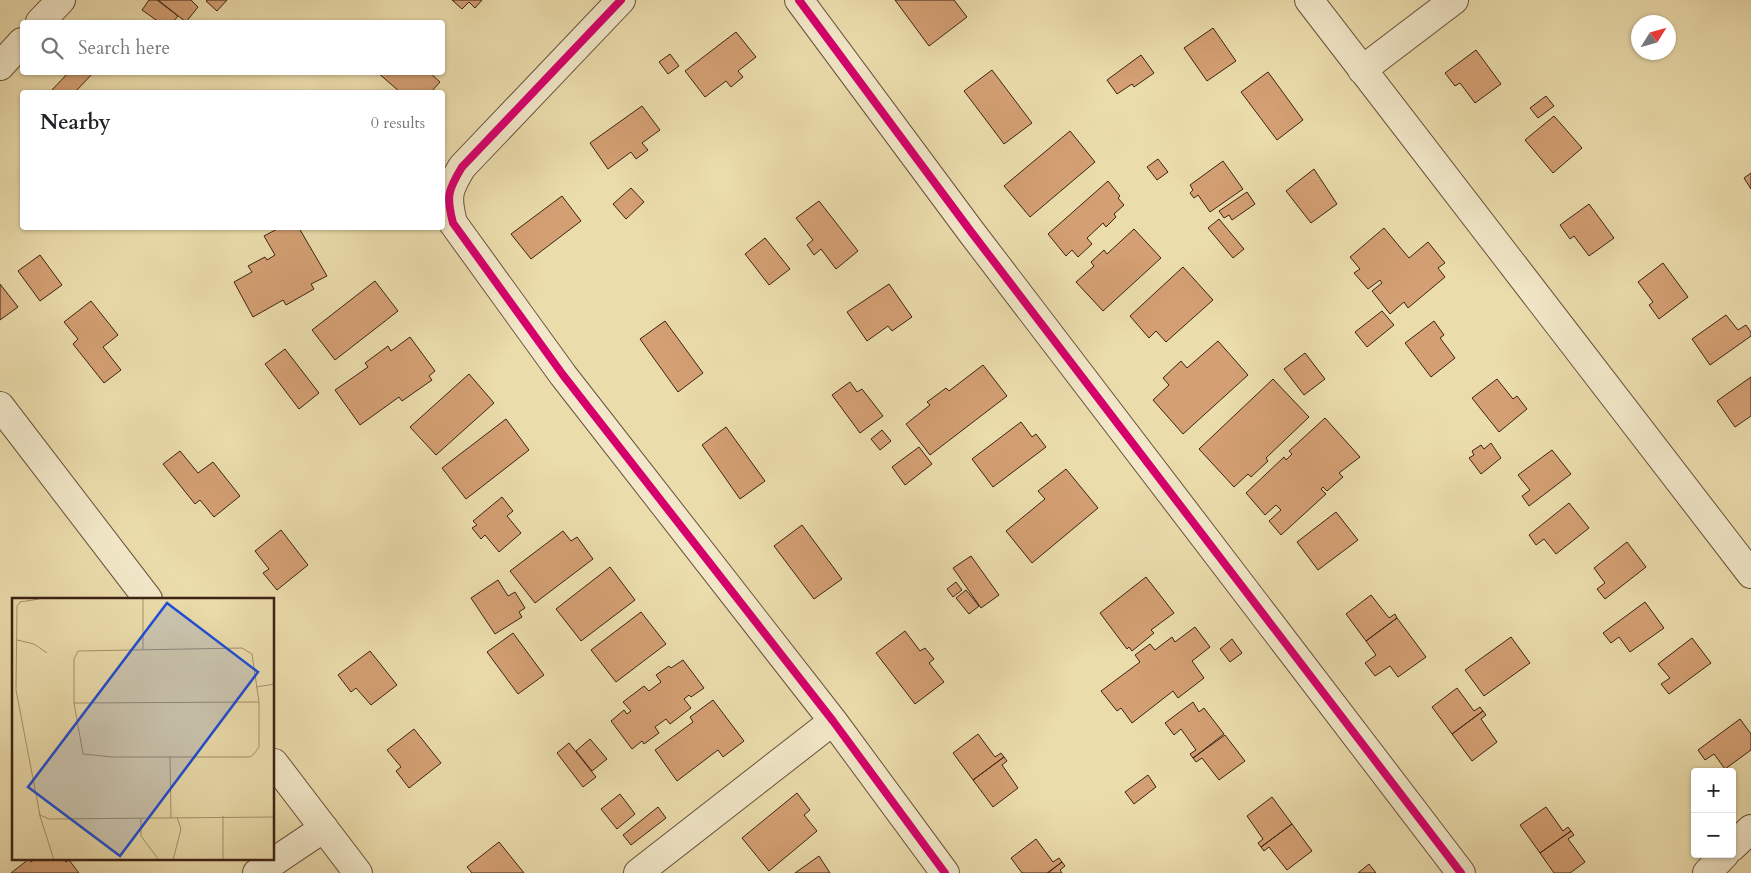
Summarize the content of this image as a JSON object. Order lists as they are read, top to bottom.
{
  "north": "top right",
  "page": {
    "search": "Search here",
    "heading": ["Nearby", "0 results"],
    "map_buttons": ["+", "−"]
  }
}
